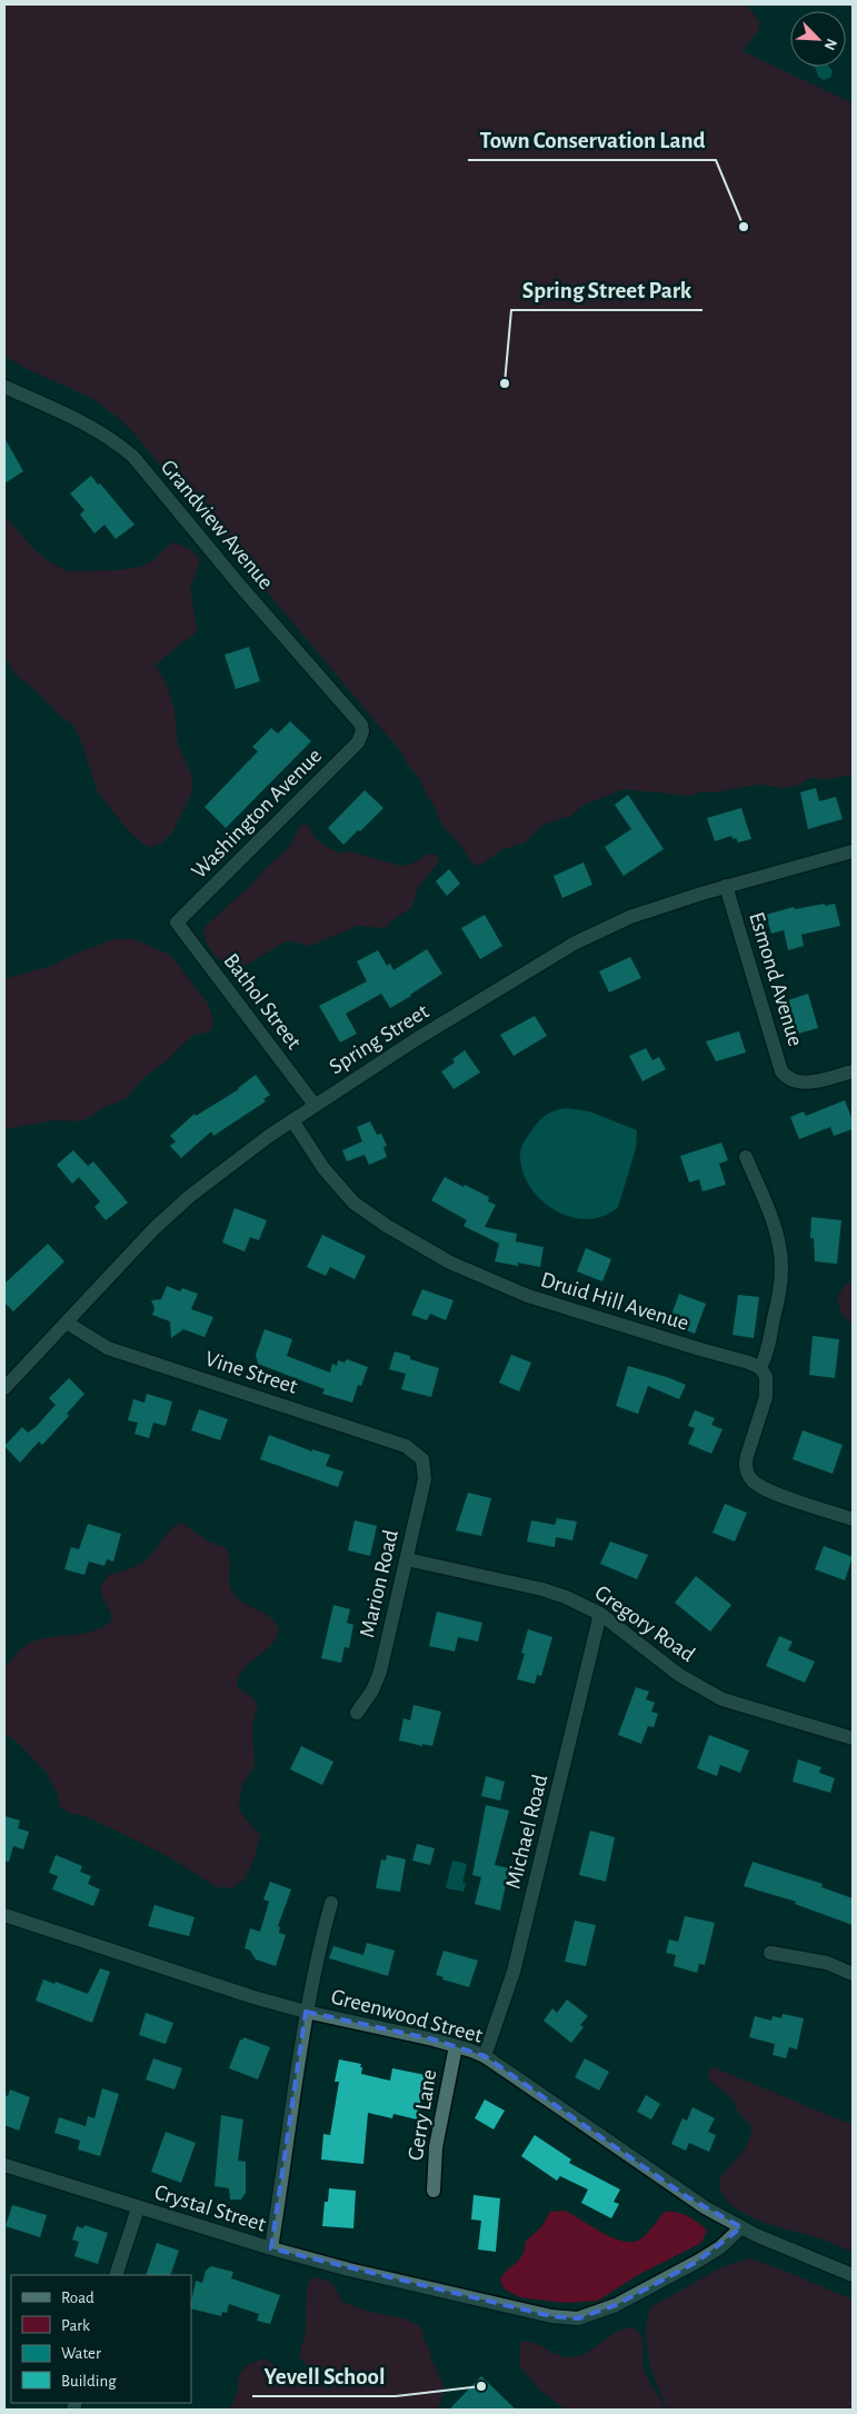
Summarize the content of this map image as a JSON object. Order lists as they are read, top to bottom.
{
  "streets": {
    "street": [
      "Grandview Avenue",
      "Washington Avenue",
      "Esmond Avenue",
      "Bathol Street",
      "Spring Street",
      "Druid Hill Avenue",
      "Vine Street",
      "Marion Road",
      "Gregory Road",
      "Michael Road",
      "Greenwood Street",
      "Gerry Lane",
      "Crystal Street"
    ]
  },
  "crossings": [
    ["Grandview Avenue", "Washington Avenue"],
    ["Washington Avenue", "Bathol Street"],
    ["Esmond Avenue", "Spring Street"],
    ["Bathol Street", "Spring Street"],
    ["Spring Street", "Druid Hill Avenue"],
    ["Spring Street", "Vine Street"],
    ["Vine Street", "Marion Road"],
    ["Marion Road", "Gregory Road"],
    ["Gregory Road", "Michael Road"],
    ["Michael Road", "Greenwood Street"],
    ["Greenwood Street", "Gerry Lane"],
    ["Greenwood Street", "Crystal Street"]
  ],
  "places": ["Town Conservation Land", "Spring Street Park", "Yevell School"],
  "legend": [
    "Road",
    "Park",
    "Water",
    "Building"
  ],
  "north": "bottom right"
}
